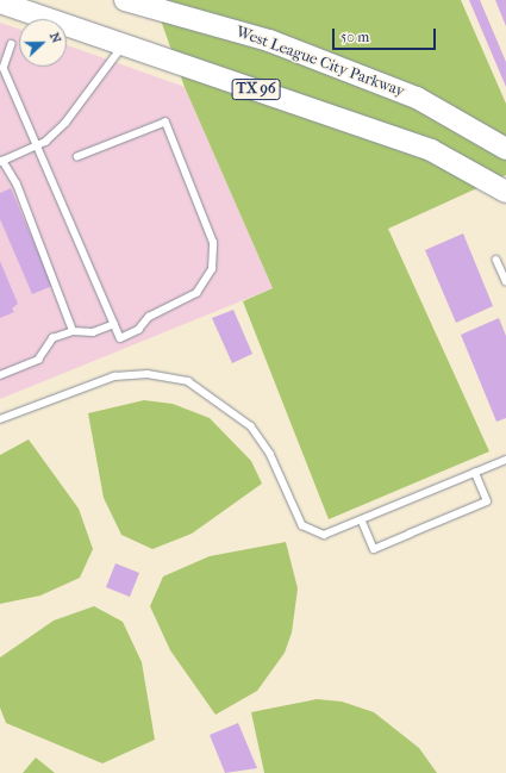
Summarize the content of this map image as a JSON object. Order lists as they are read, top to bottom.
{
  "streets": {
    "main road": ["West League City Parkway", "TX 96"]
  },
  "scale_bar": "50 m",
  "north": "right"
}
